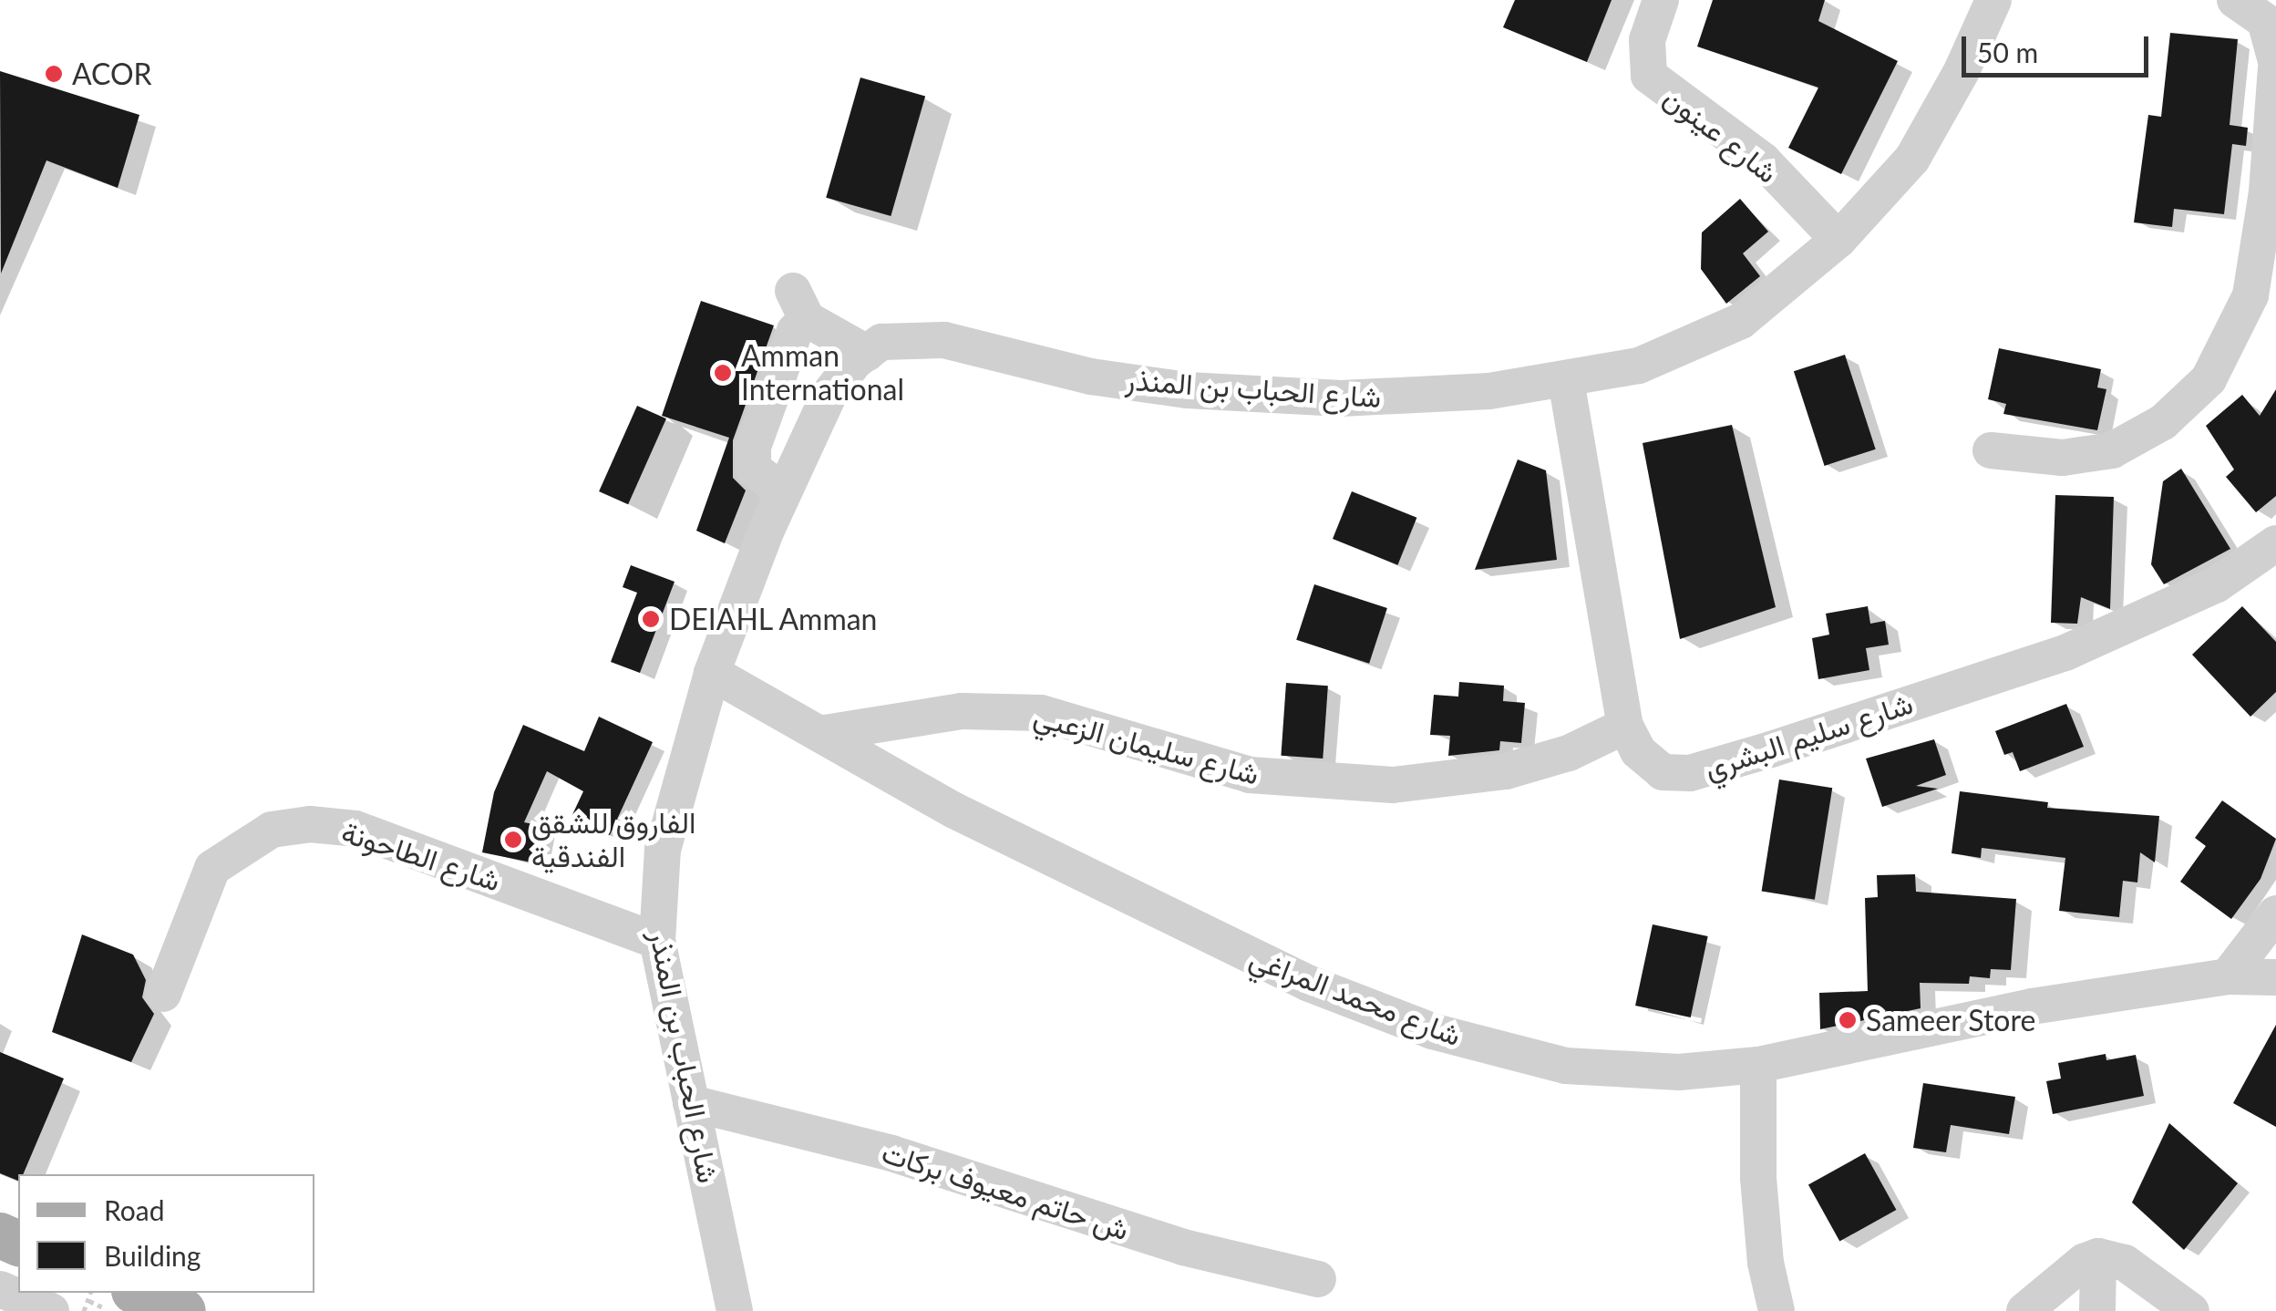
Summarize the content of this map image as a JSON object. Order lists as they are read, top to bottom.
{
  "streets": {
    "street": [
      "شارع عينون",
      "شارع الحباب بن المنذر",
      "شارع سليم البشري",
      "شارع سليمان الزعبي",
      "شارع الطاحونة",
      "شارع محمد المراغي",
      "ش حاتم معيوف بركات"
    ]
  },
  "crossings": [
    ["شارع عينون", "شارع الحباب بن المنذر"],
    ["شارع الحباب بن المنذر", "شارع سليم البشري"],
    ["شارع الحباب بن المنذر", "شارع الطاحونة"],
    ["شارع الحباب بن المنذر", "شارع محمد المراغي"],
    ["شارع الحباب بن المنذر", "ش حاتم معيوف بركات"],
    ["شارع سليم البشري", "شارع سليمان الزعبي"],
    ["شارع سليمان الزعبي", "شارع محمد المراغي"]
  ],
  "places": [
    "ACOR",
    "Amman International",
    "DEIAHL Amman",
    "الفاروق للشقق الفندقية",
    "Sameer Store"
  ],
  "legend": ["Road", "Building"],
  "scale_bar": "50 m"
}
